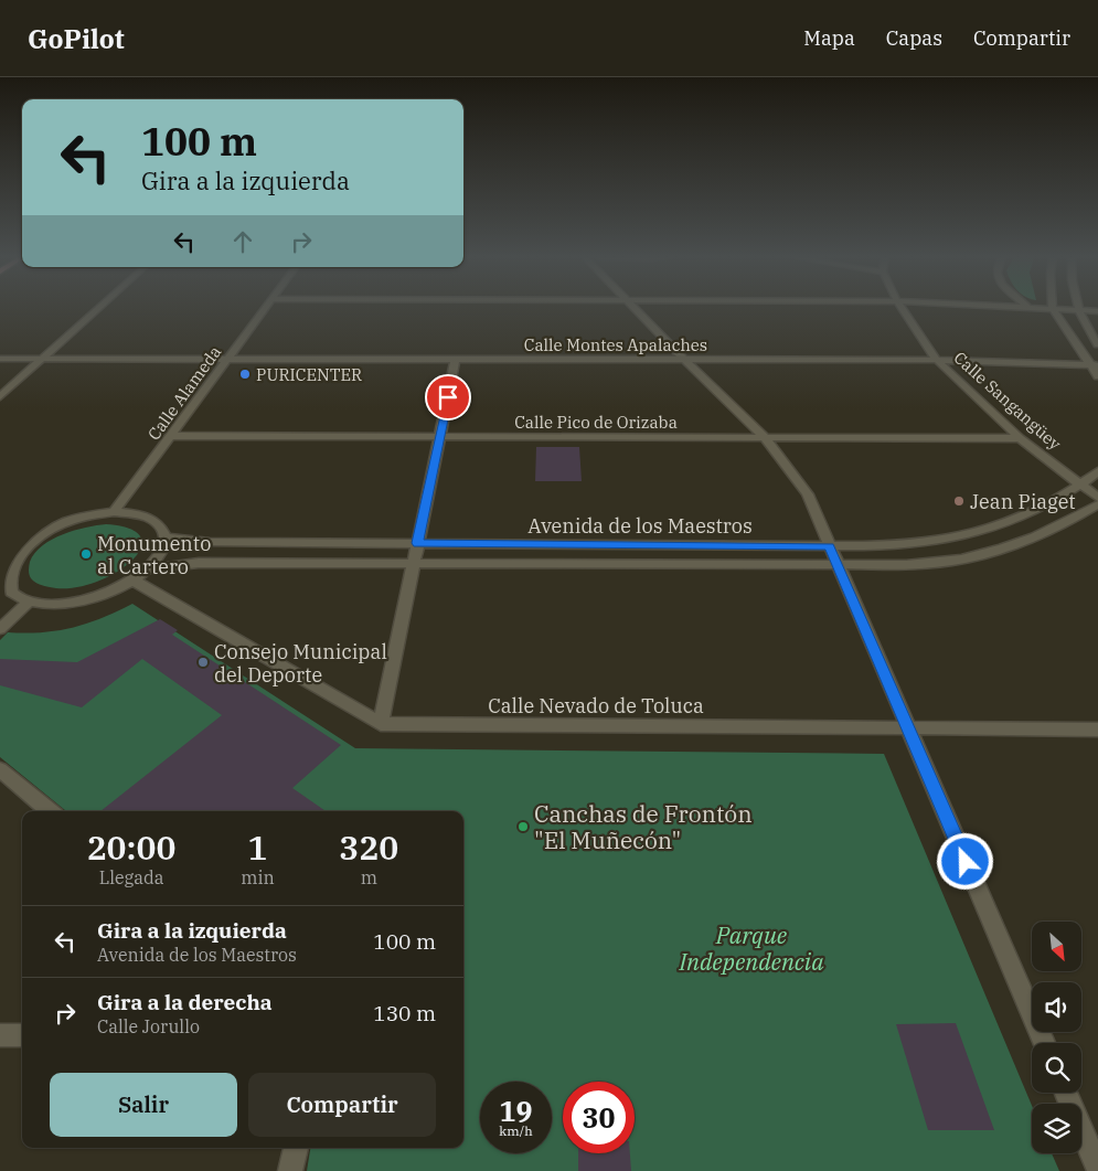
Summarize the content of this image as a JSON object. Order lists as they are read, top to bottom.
{
  "streets": {
    "street": [
      "Calle Montes Apalaches",
      "Calle Alameda",
      "Calle Sangangüey",
      "Calle Pico de Orizaba",
      "Avenida de los Maestros",
      "Calle Nevado de Toluca"
    ]
  },
  "crossings": [
    ["Calle Montes Apalaches", "Calle Alameda"],
    ["Calle Montes Apalaches", "Calle Sangangüey"],
    ["Calle Alameda", "Calle Pico de Orizaba"],
    ["Calle Sangangüey", "Calle Pico de Orizaba"],
    ["Calle Sangangüey", "Avenida de los Maestros"]
  ],
  "parks": ["Parque Independencia"],
  "places": [
    "PURICENTER",
    "Jean Piaget",
    "Monumento al Cartero",
    "Consejo Municipal del Deporte",
    "Canchas de Frontón \"El Muñecón\""
  ],
  "north": "bottom right",
  "page": {
    "header": "GoPilot",
    "nav": ["Mapa", "Capas", "Compartir"],
    "turn": ["100 m", "Gira a la izquierda"],
    "eta": [
      "20:00",
      "Llegada",
      "1",
      "min",
      "320",
      "m"
    ],
    "list": [
      {
        "name": "Gira a la izquierda",
        "note": "Avenida de los Maestros",
        "value": "100 m"
      },
      {
        "name": "Gira a la derecha",
        "note": "Calle Jorullo",
        "value": "130 m"
      }
    ],
    "buttons": ["Salir", "Compartir"],
    "speed": "19 km/h",
    "limit": "30"
  }
}
